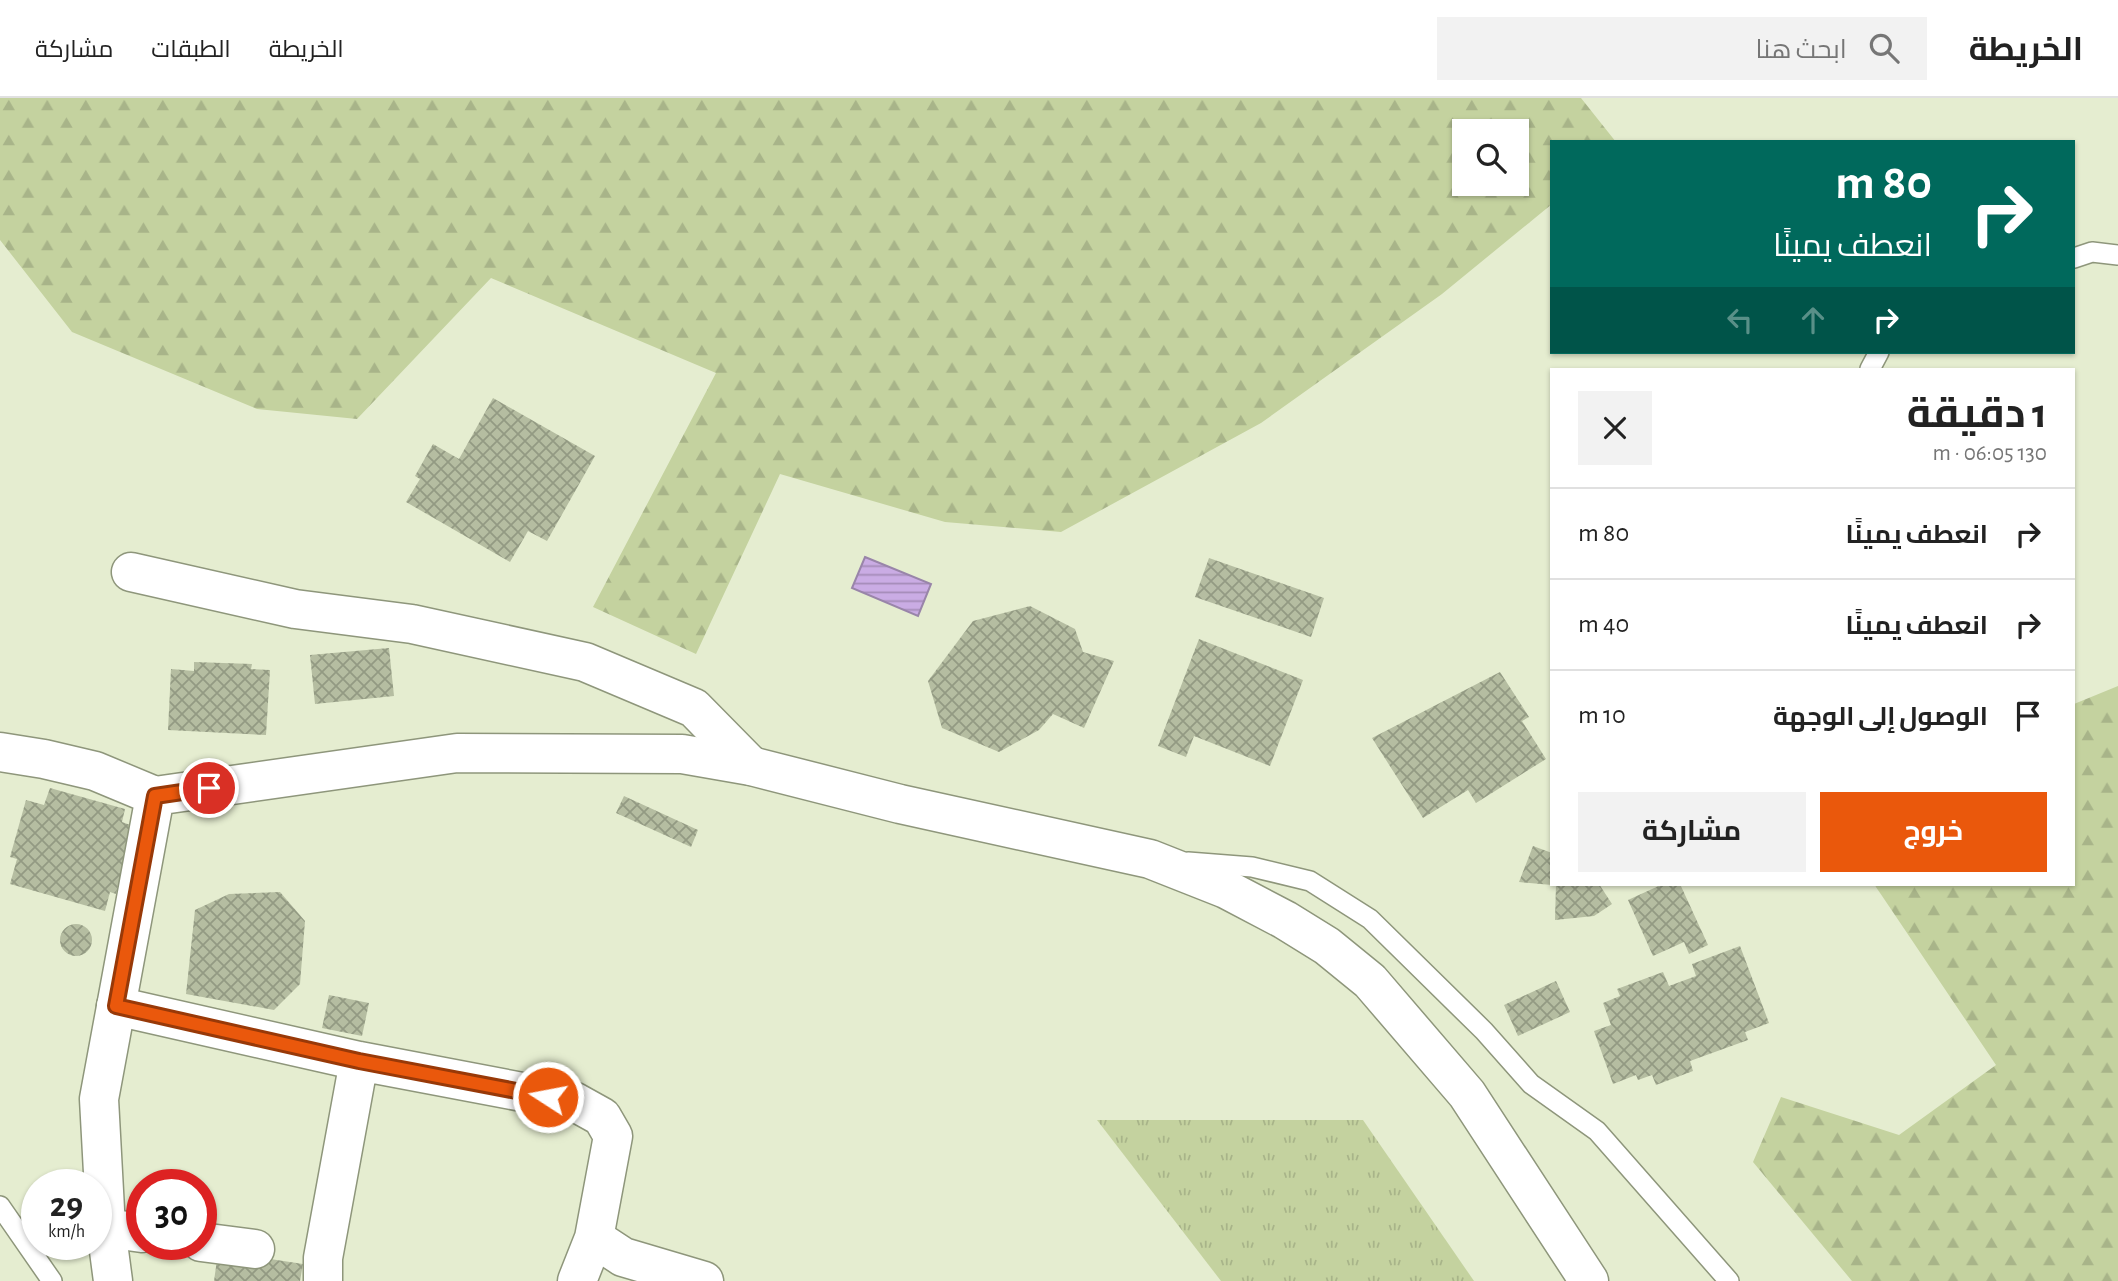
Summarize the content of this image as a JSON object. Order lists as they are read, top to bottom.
{
  "page": {
    "header": "الخريطة",
    "search": "ابحث هنا",
    "nav": ["الخريطة", "الطبقات", "مشاركة"],
    "turn": ["80 m", "انعطف يمينًا"],
    "heading": ["1 دقيقة", "130 m · 06:05"],
    "list": [
      {
        "name": "انعطف يمينًا",
        "value": "80 m"
      },
      {
        "name": "انعطف يمينًا",
        "value": "40 m"
      },
      {
        "name": "الوصول إلى الوجهة",
        "value": "10 m"
      }
    ],
    "buttons": ["خروج", "مشاركة"],
    "speed": "29 km/h",
    "limit": "30"
  }
}
